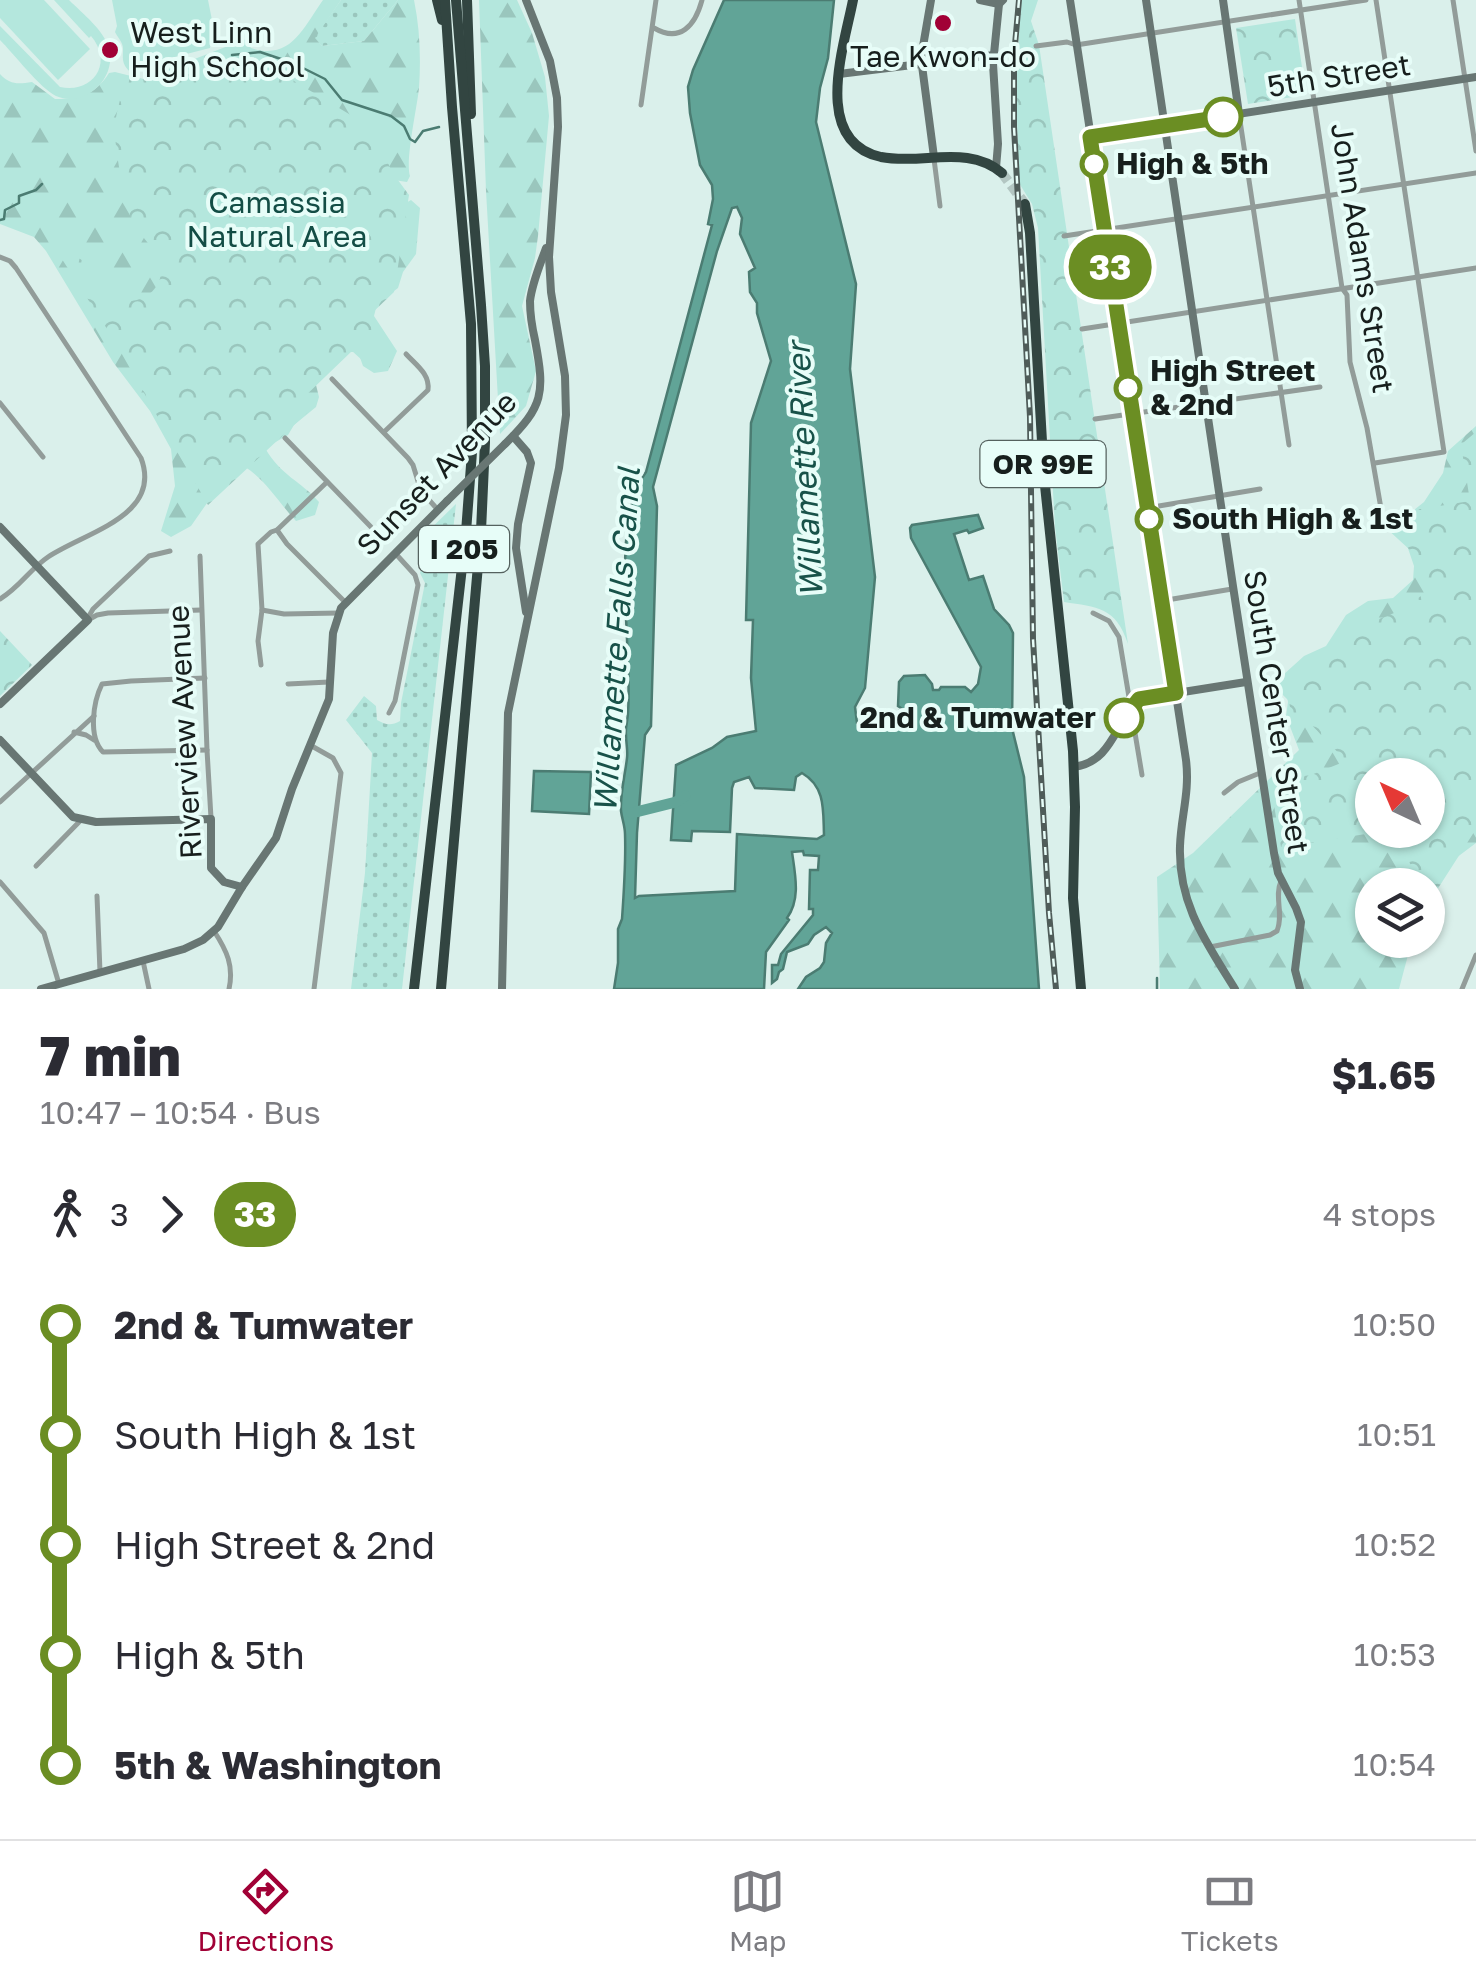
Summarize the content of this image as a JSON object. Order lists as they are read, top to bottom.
{
  "streets": {
    "highway": ["OR 99E", "I 205"],
    "street": [
      "5th Street",
      "John Adams Street",
      "Sunset Avenue",
      "South Center Street",
      "Riverview Avenue"
    ]
  },
  "crossings": [
    ["5th Street", "John Adams Street"],
    ["5th Street", "South Center Street"],
    ["Sunset Avenue", "Riverview Avenue"]
  ],
  "water": ["Willamette River", "Willamette Falls Canal"],
  "parks": ["Camassia Natural Area"],
  "places": [
    "Tae Kwon-do",
    "West Linn High School",
    "High & 5th",
    "High Street & 2nd",
    "South High & 1st",
    "2nd & Tumwater"
  ],
  "lines": ["bus line 33"],
  "north": "top left",
  "page": {
    "on_map": "33",
    "heading": ["7 min", "10:47 – 10:54 · Bus", "$1.65"],
    "legs": ["3", "33", "4 stops"],
    "list": [
      {
        "name": "2nd & Tumwater",
        "value": "10:50"
      },
      {
        "name": "South High & 1st",
        "value": "10:51"
      },
      {
        "name": "High Street & 2nd",
        "value": "10:52"
      },
      {
        "name": "High & 5th",
        "value": "10:53"
      },
      {
        "name": "5th & Washington",
        "value": "10:54"
      }
    ],
    "tabs": ["Directions", "Map", "Tickets"]
  }
}
